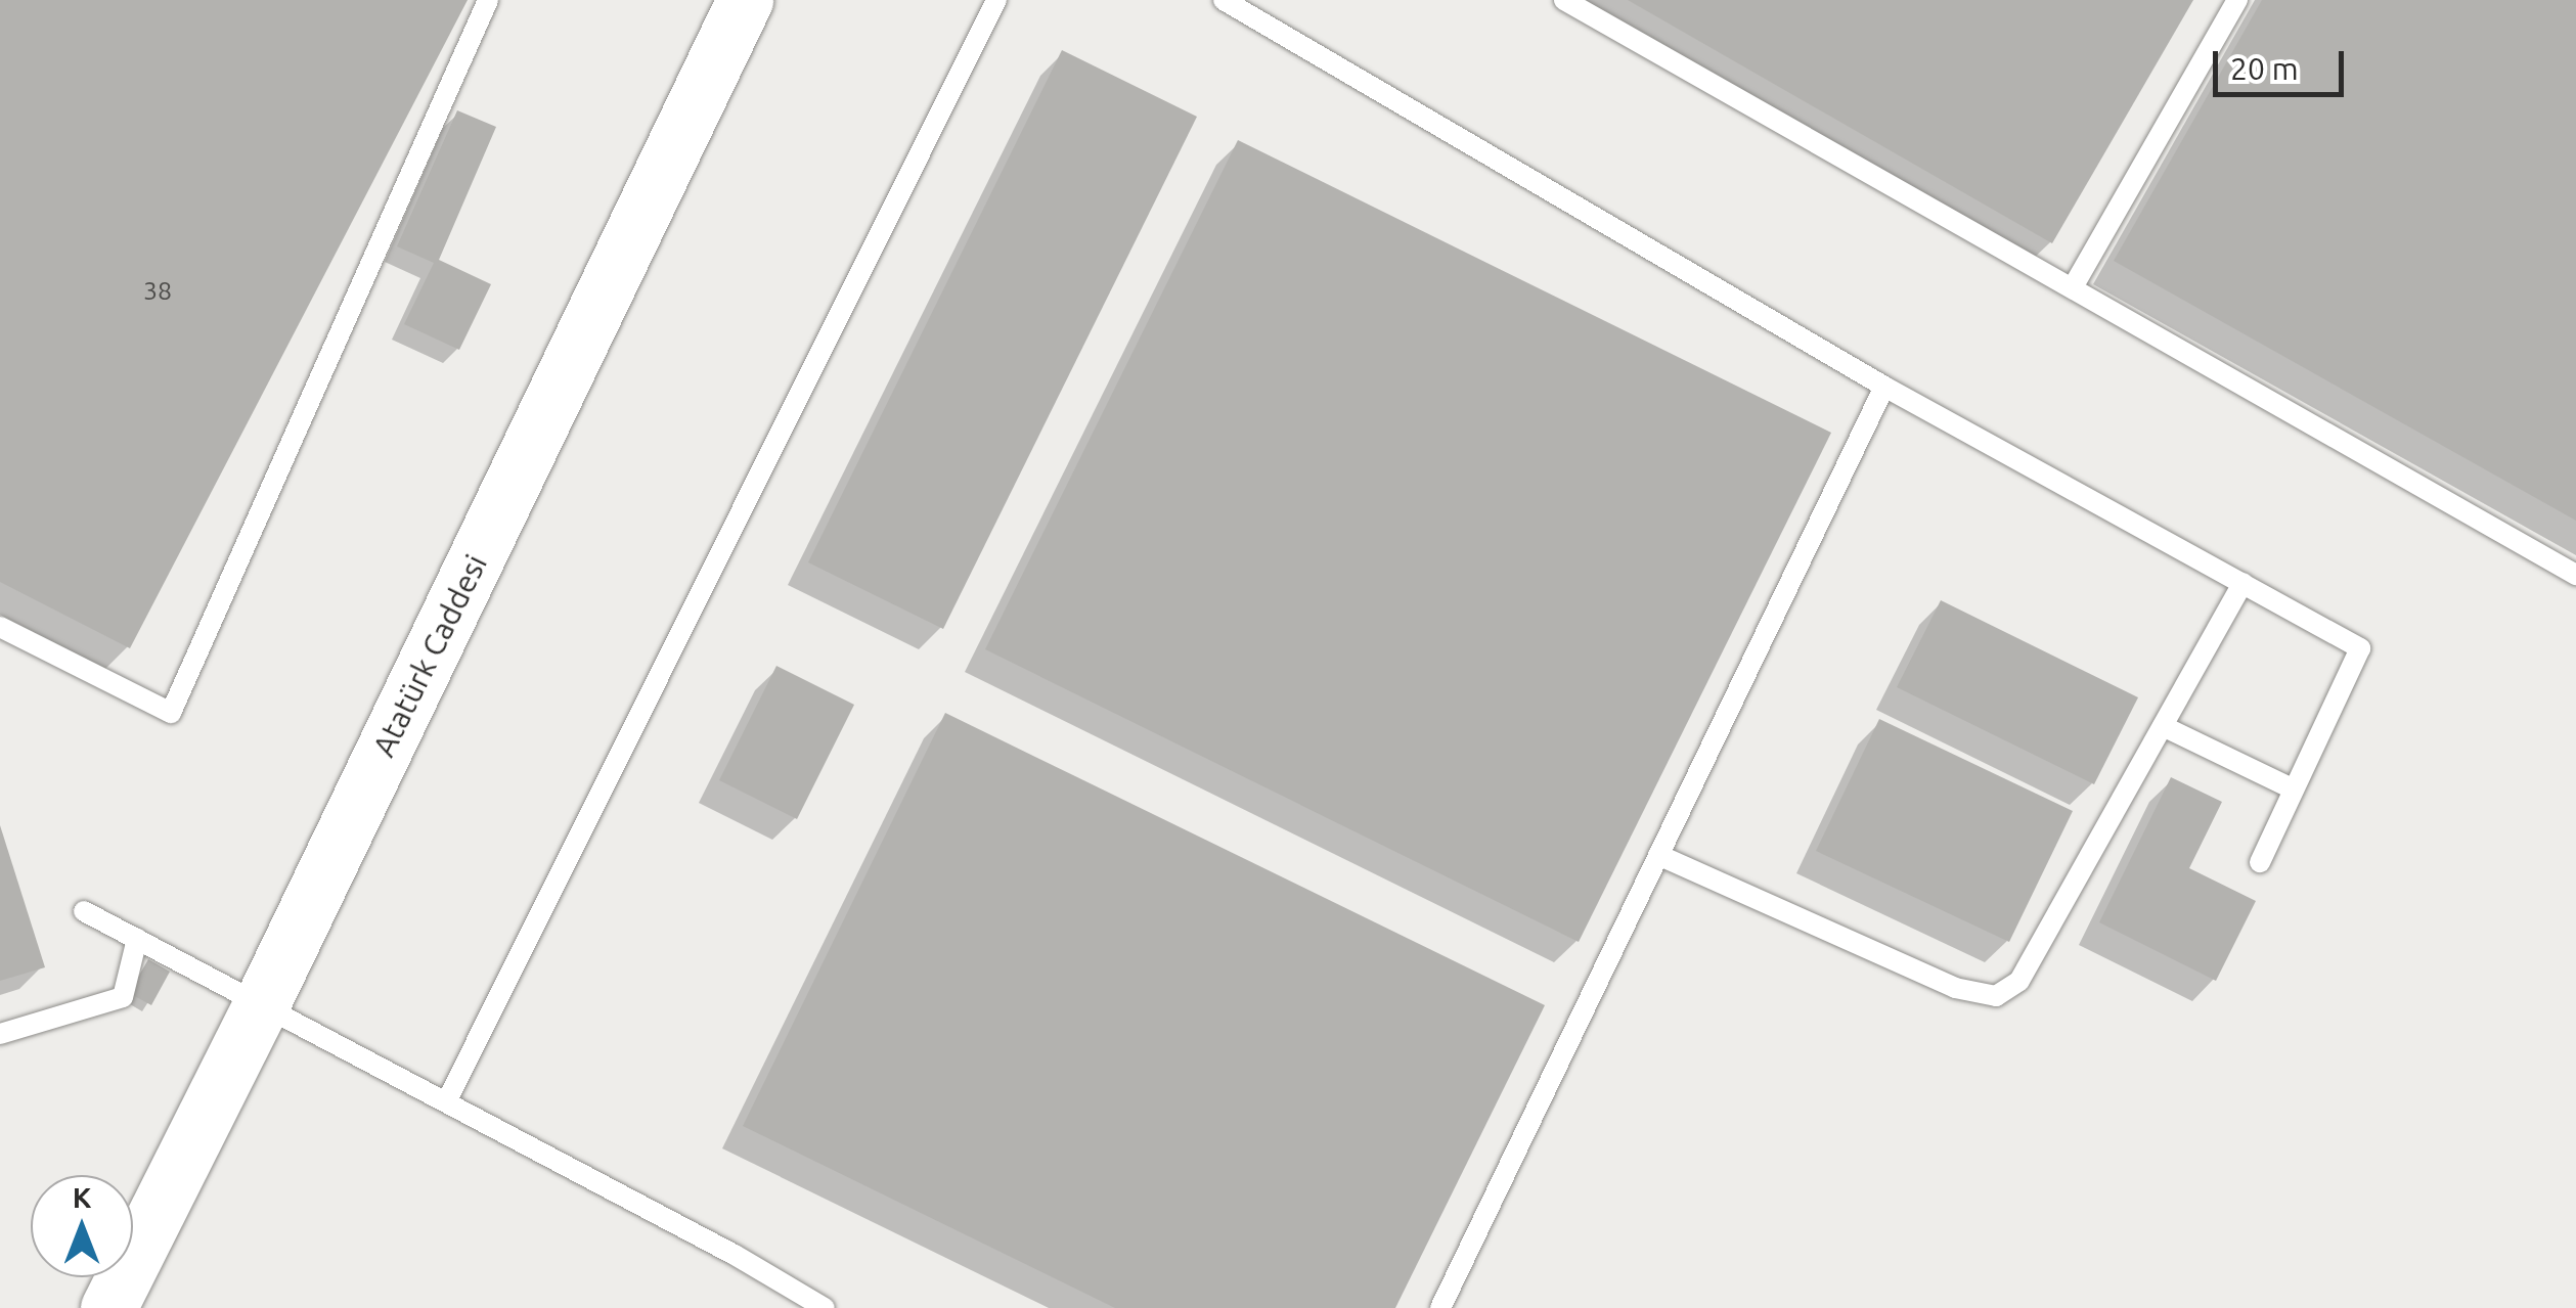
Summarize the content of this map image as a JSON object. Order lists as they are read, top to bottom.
{
  "streets": {
    "street": ["Atatürk Caddesi"]
  },
  "house_numbers": ["38"],
  "scale_bar": "20 m",
  "north": "top"
}
